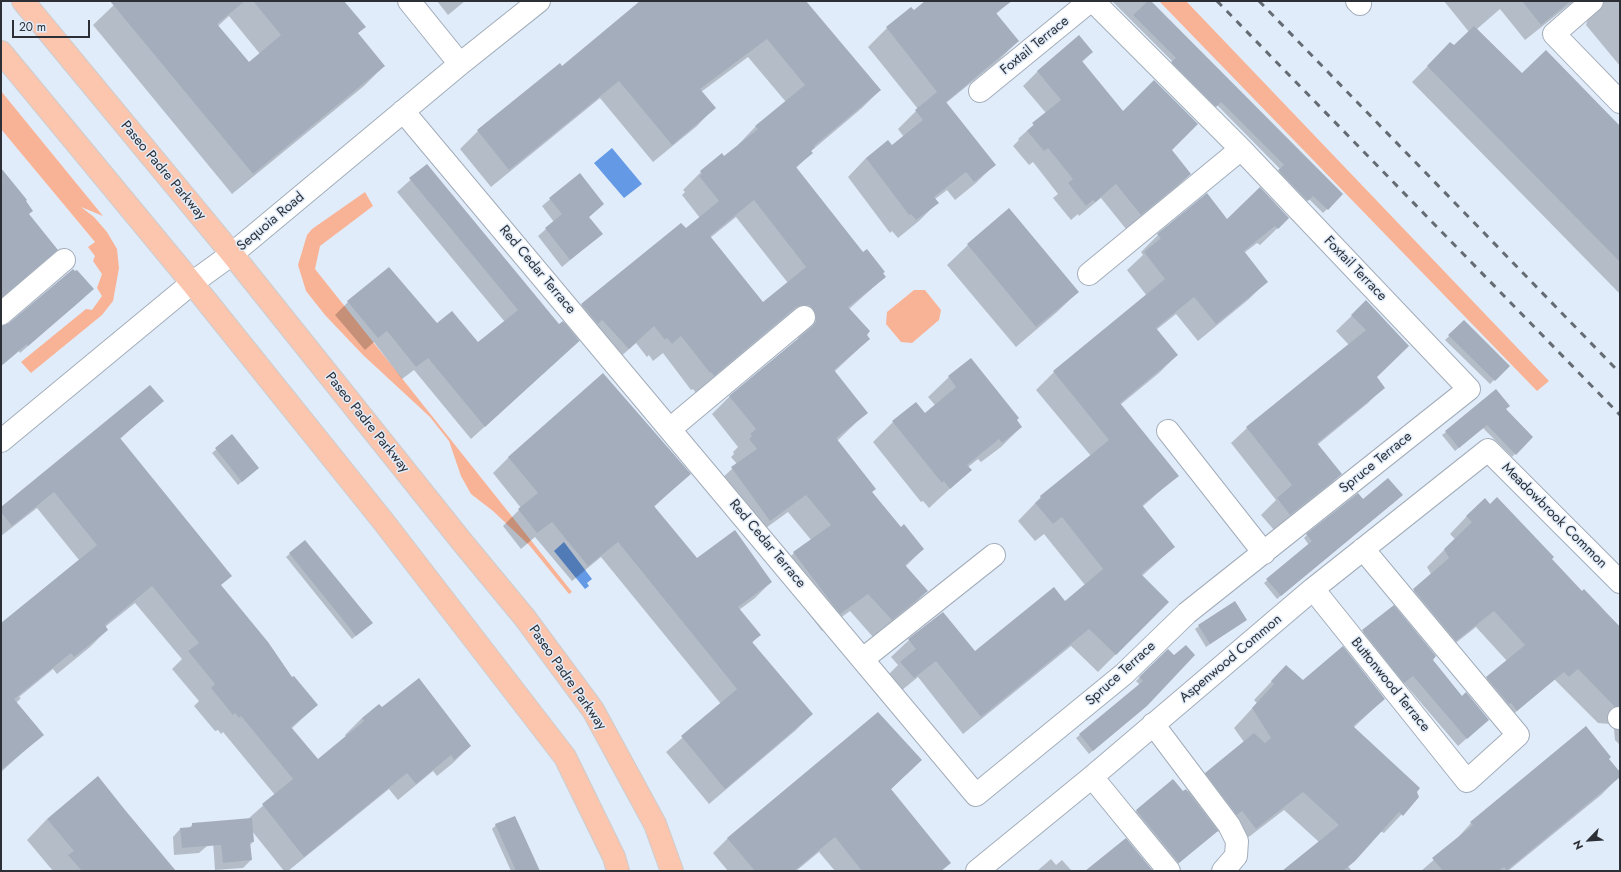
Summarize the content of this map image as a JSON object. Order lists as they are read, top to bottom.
{
  "streets": {
    "main road": ["Paseo Padre Parkway"],
    "street": [
      "Foxtail Terrace",
      "Sequoia Road",
      "Red Cedar Terrace",
      "Spruce Terrace",
      "Meadowbrook Common",
      "Aspenwood Common",
      "Buttonwood Terrace"
    ]
  },
  "crossings": [
    ["Foxtail Terrace", "Spruce Terrace"],
    ["Paseo Padre Parkway", "Sequoia Road"],
    ["Sequoia Road", "Red Cedar Terrace"],
    ["Red Cedar Terrace", "Spruce Terrace"],
    ["Meadowbrook Common", "Aspenwood Common"],
    ["Aspenwood Common", "Buttonwood Terrace"]
  ],
  "scale_bar": "20 m",
  "north": "bottom left"
}
